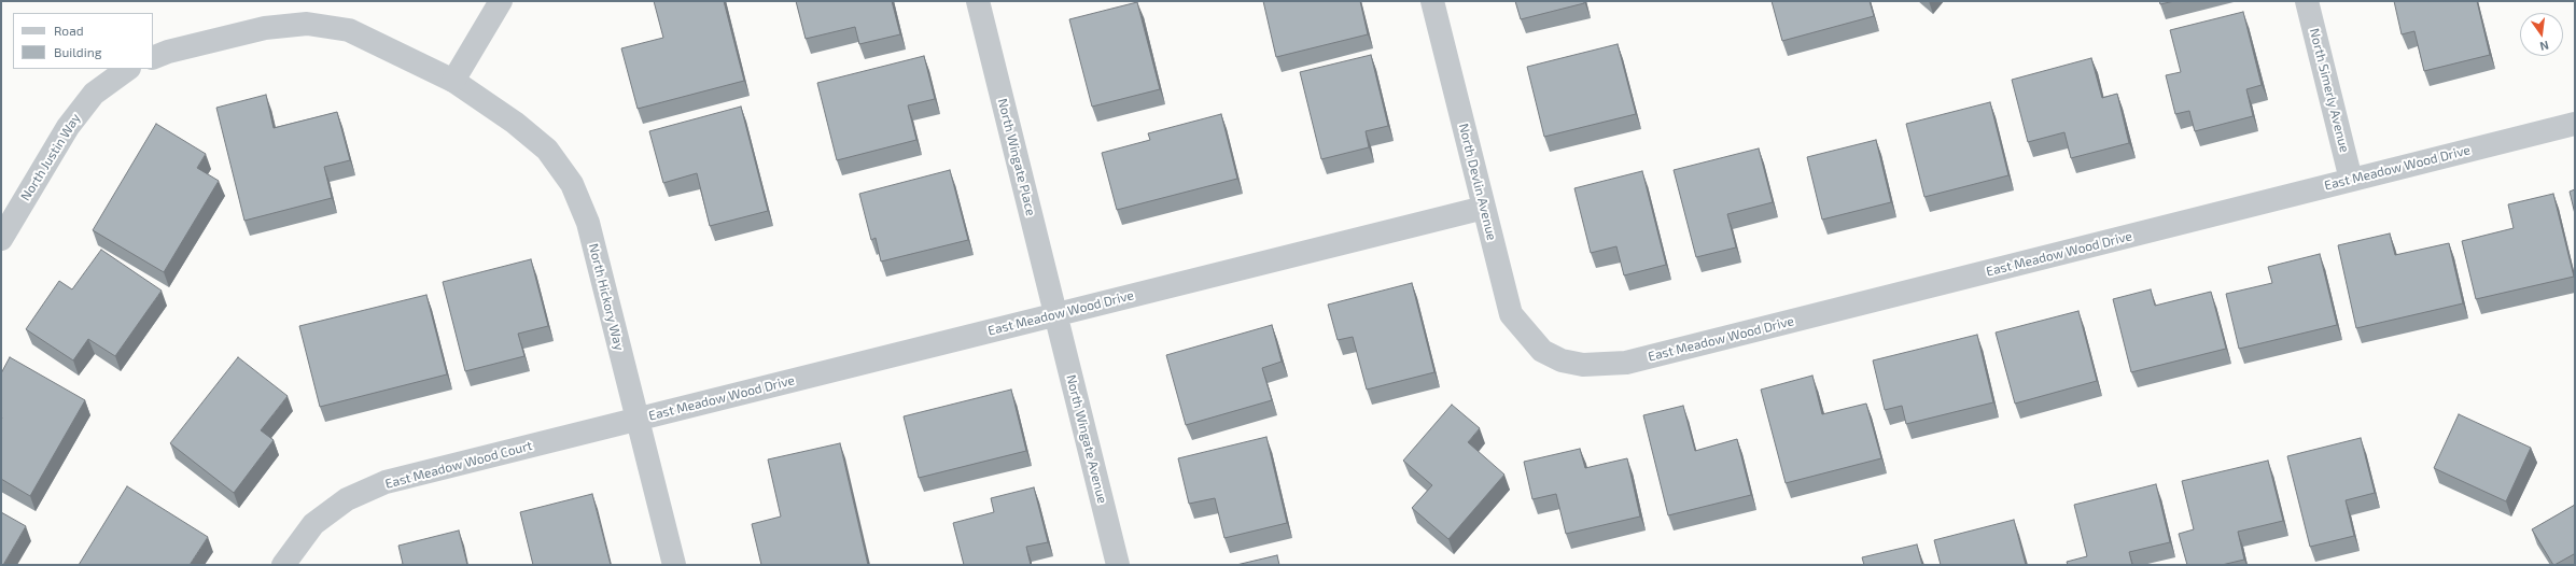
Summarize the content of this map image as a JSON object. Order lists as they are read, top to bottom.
{
  "streets": {
    "street": [
      "North Simerly Avenue",
      "North Justin Way",
      "North Wingate Place",
      "East Meadow Wood Drive",
      "North Devlin Avenue",
      "North Hickory Way",
      "North Wingate Avenue",
      "East Meadow Wood Court"
    ]
  },
  "crossings": [
    ["North Simerly Avenue", "East Meadow Wood Drive"],
    ["North Wingate Place", "East Meadow Wood Drive"],
    ["North Wingate Place", "North Wingate Avenue"],
    ["East Meadow Wood Drive", "North Devlin Avenue"],
    ["East Meadow Wood Drive", "North Hickory Way"],
    ["East Meadow Wood Drive", "North Wingate Avenue"],
    ["East Meadow Wood Drive", "East Meadow Wood Court"],
    ["North Hickory Way", "East Meadow Wood Court"]
  ],
  "legend": ["Road", "Building"],
  "north": "bottom"
}
